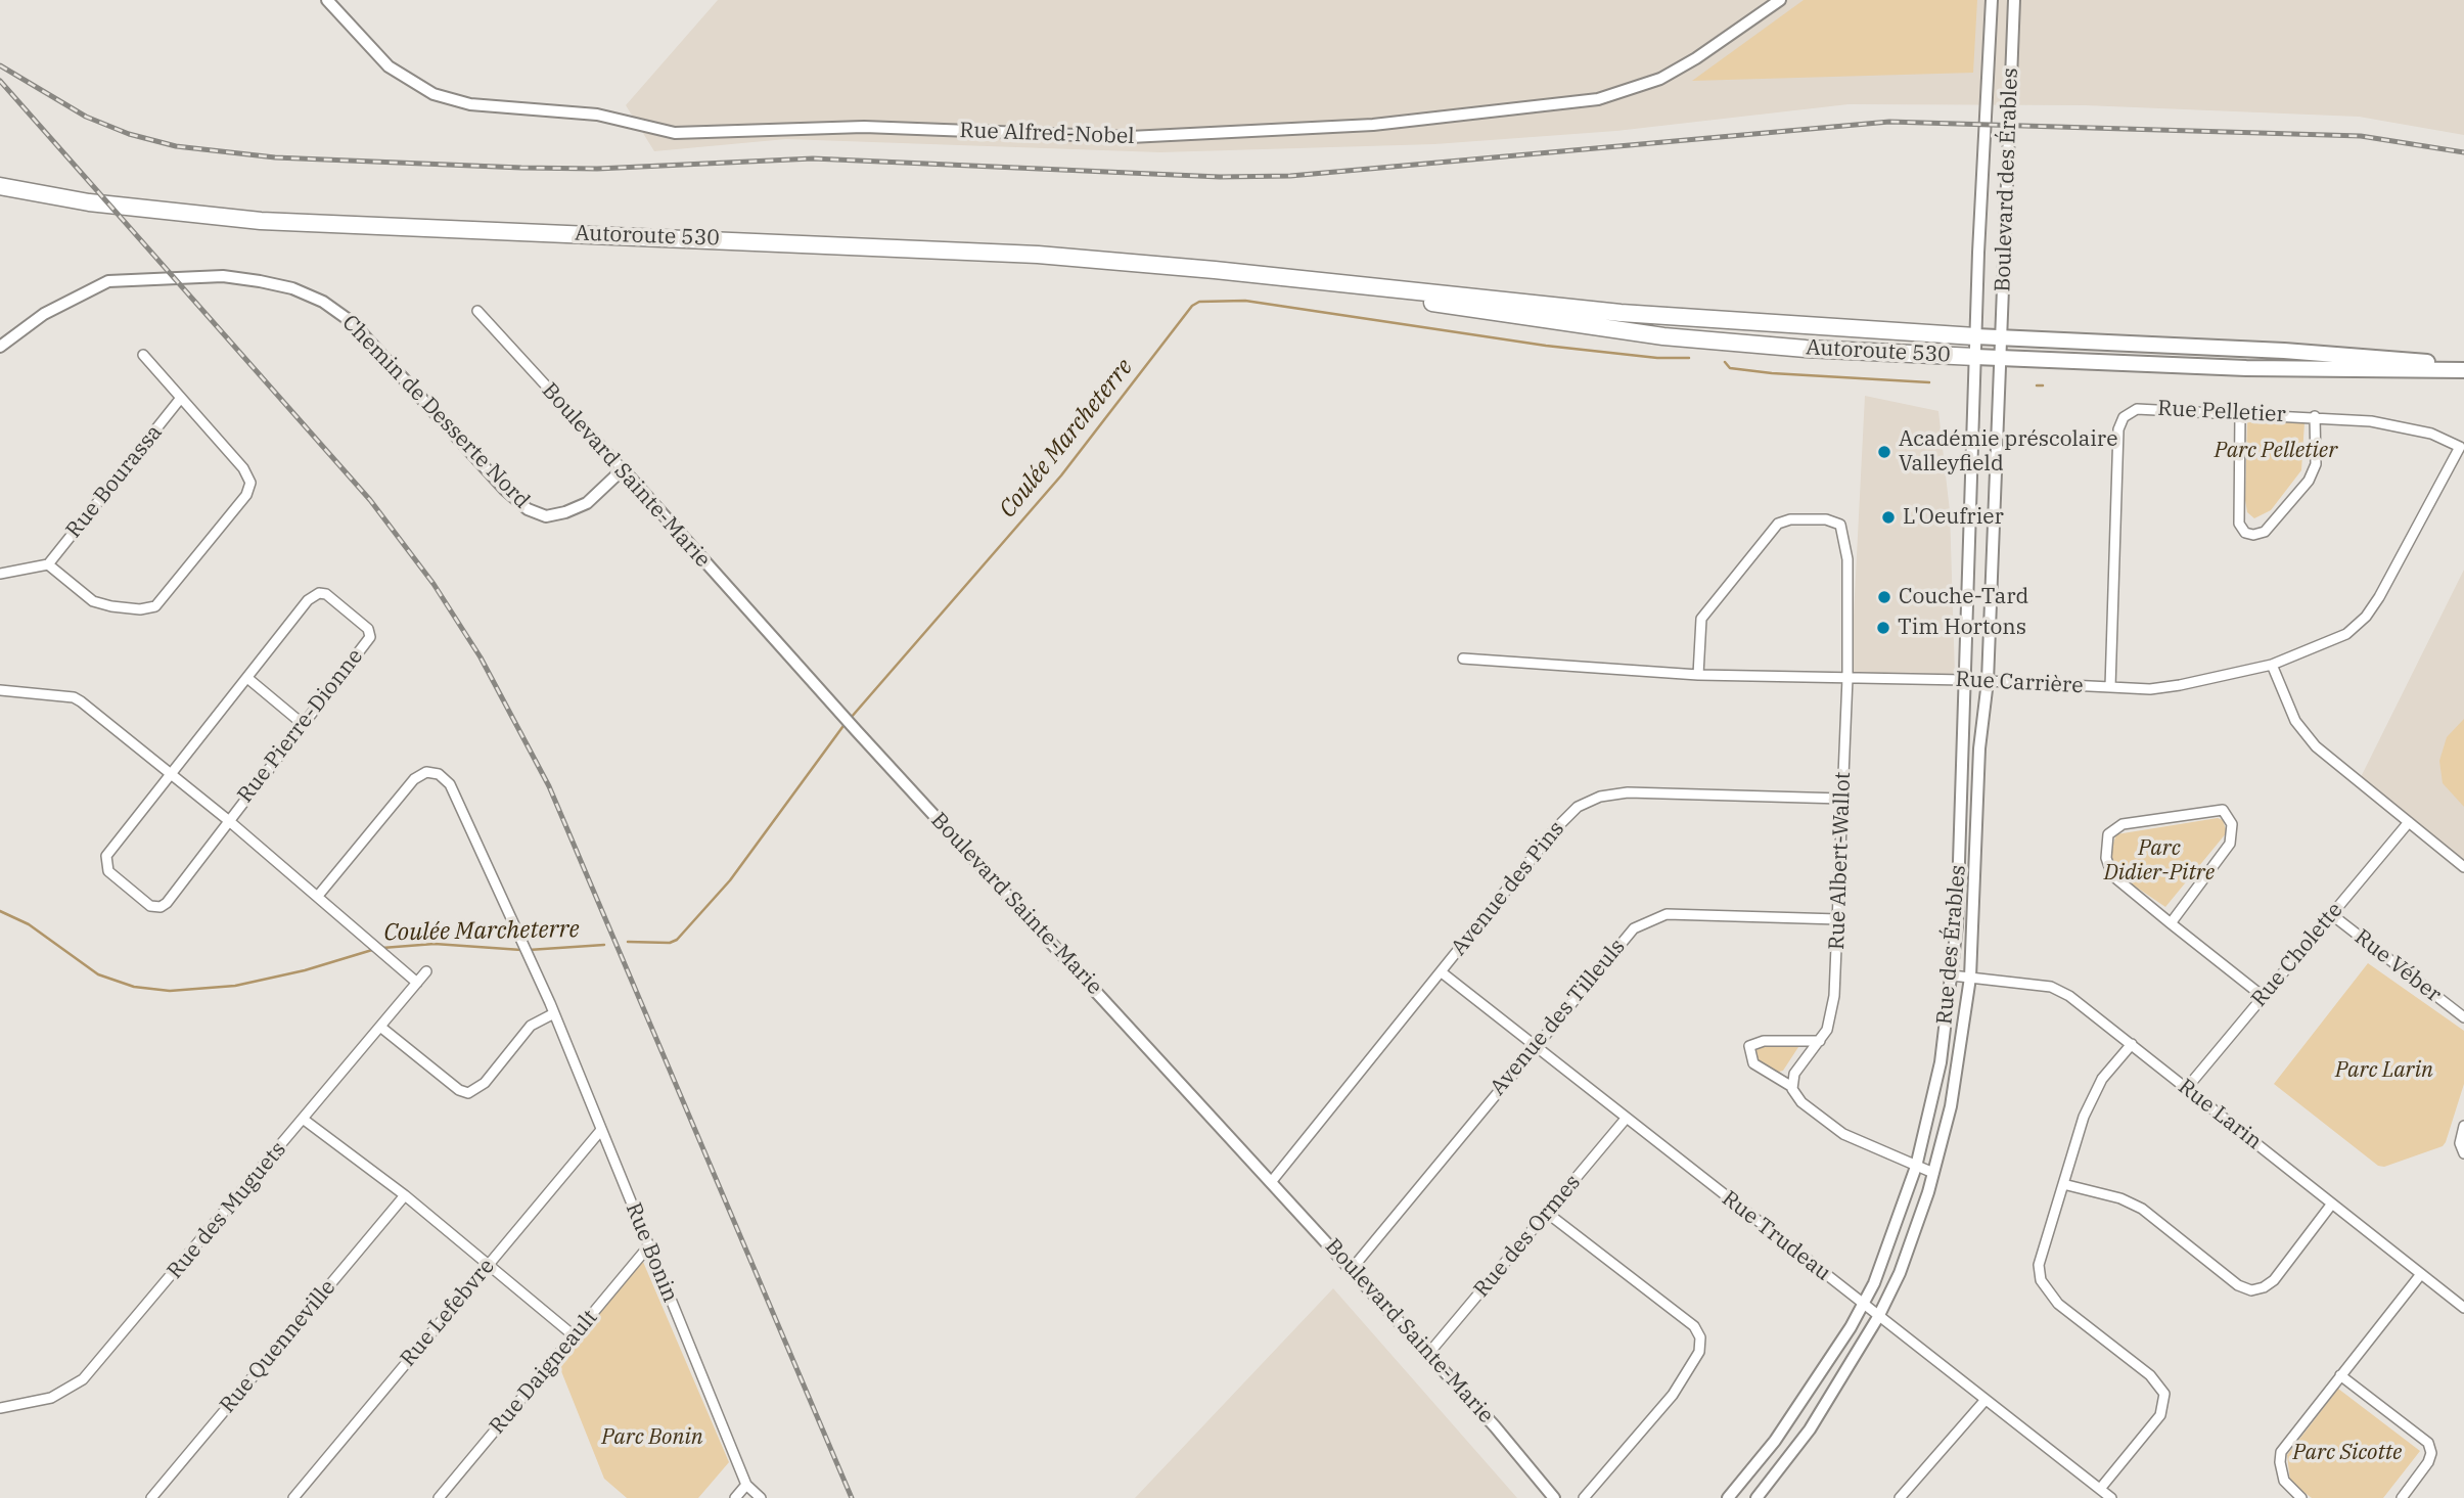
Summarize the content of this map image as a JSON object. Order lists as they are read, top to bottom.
{
  "streets": {
    "highway": ["Autoroute 530"],
    "street": [
      "Rue Alfred-Nobel",
      "Boulevard des Érables",
      "Chemin de Desserte Nord",
      "Rue Pelletier",
      "Boulevard Sainte-Marie",
      "Rue Bourassa",
      "Rue Carrière",
      "Rue Pierre-Dionne",
      "Rue Albert-Wallot",
      "Avenue des Pins",
      "Rue des Érables",
      "Rue Cholette",
      "Rue Véber",
      "Avenue des Tilleuls",
      "Rue Larin",
      "Rue des Muguets",
      "Rue des Ormes",
      "Rue Trudeau",
      "Rue Bonin",
      "Rue Lefebvre",
      "Rue Quenneville",
      "Rue Daigneault"
    ]
  },
  "crossings": [
    ["Boulevard des Érables", "Autoroute 530"],
    ["Boulevard des Érables", "Rue des Érables"],
    ["Autoroute 530", "Rue des Érables"],
    ["Chemin de Desserte Nord", "Boulevard Sainte-Marie"],
    ["Rue Pelletier", "Rue Carrière"],
    ["Boulevard Sainte-Marie", "Avenue des Pins"],
    ["Boulevard Sainte-Marie", "Avenue des Tilleuls"],
    ["Boulevard Sainte-Marie", "Rue des Ormes"],
    ["Rue Carrière", "Rue Albert-Wallot"],
    ["Rue Carrière", "Rue des Érables"],
    ["Rue Albert-Wallot", "Avenue des Pins"],
    ["Rue Albert-Wallot", "Avenue des Tilleuls"],
    ["Avenue des Pins", "Rue Trudeau"],
    ["Rue des Érables", "Rue Larin"],
    ["Rue des Érables", "Rue Trudeau"],
    ["Rue Cholette", "Rue Véber"],
    ["Rue Cholette", "Rue Larin"],
    ["Avenue des Tilleuls", "Rue Trudeau"],
    ["Rue des Ormes", "Rue Trudeau"],
    ["Rue Bonin", "Rue Lefebvre"],
    ["Rue Bonin", "Rue Daigneault"]
  ],
  "water": ["Coulée Marcheterre"],
  "parks": [
    "Parc Pelletier",
    "Parc Didier-Pitre",
    "Parc Larin",
    "Parc Bonin",
    "Parc Sicotte"
  ],
  "places": [
    "Académie préscolaire Valleyfield",
    "L'Oeufrier",
    "Couche-Tard",
    "Tim Hortons"
  ]
}
